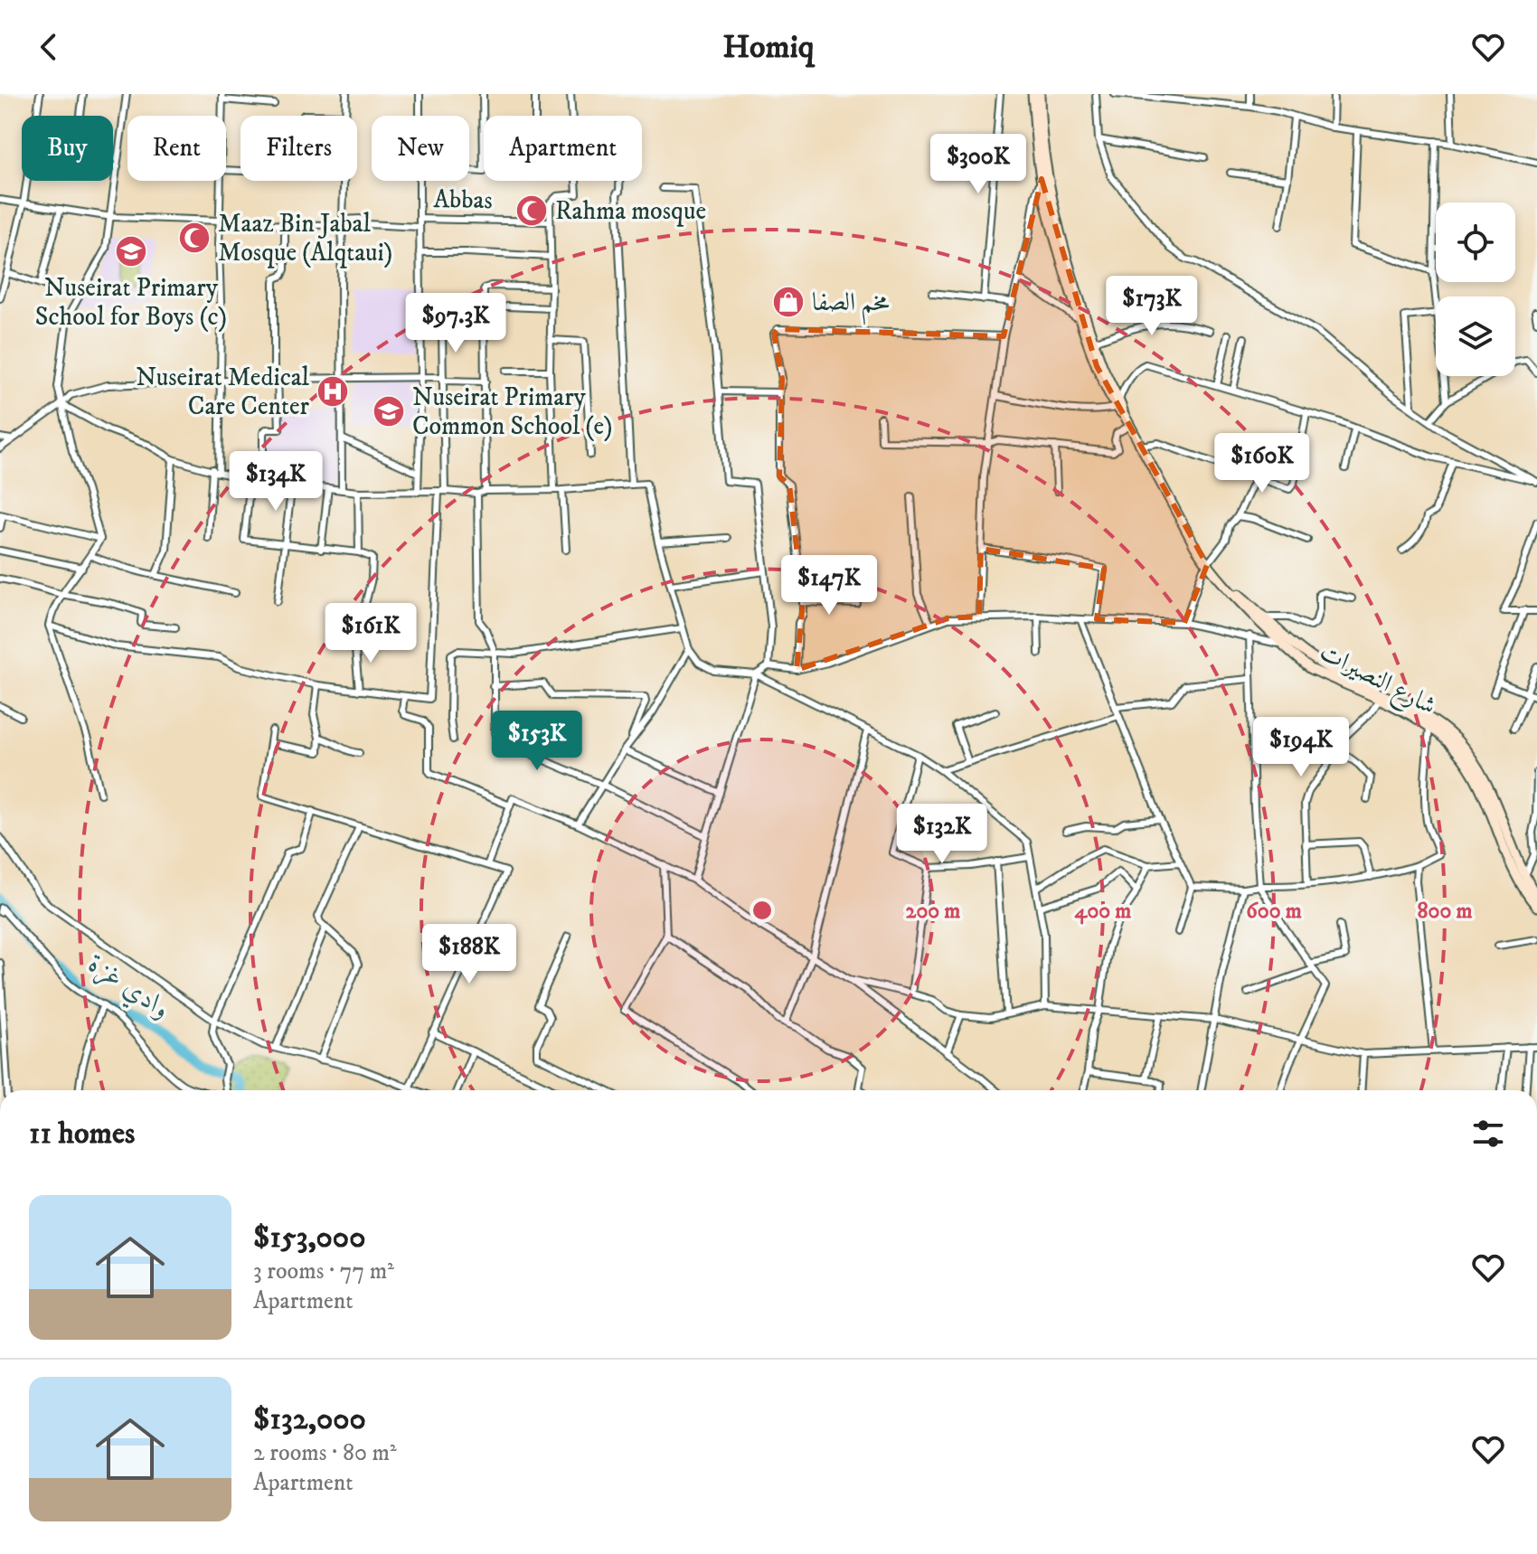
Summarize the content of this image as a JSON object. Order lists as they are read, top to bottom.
{
  "streets": {
    "main road": ["شارع النصيرات"],
    "street": ["Abbas"]
  },
  "water": ["وادي غزة"],
  "places": {
    "mosque": ["Rahma mosque", "Maaz Bin Jabal Mosque (Alqtaui)"],
    "school or university": ["Nuseirat Primary School for Boys (c)", "Nuseirat Primary Common School (e)"],
    "shop": ["مخم الصفا"],
    "hospital": ["Nuseirat Medical Care Center"]
  },
  "page": {
    "header": "Homiq",
    "chip": [
      "Buy",
      "Rent",
      "Filters",
      "New",
      "Apartment"
    ],
    "price": [
      "$300K",
      "$173K",
      "$97.3K",
      "$160K",
      "$134K",
      "$147K",
      "$161K",
      "$153K",
      "$194K",
      "$132K",
      "$188K"
    ],
    "heading": "11 homes",
    "list": [
      {
        "name": "$153,000",
        "note": "3 rooms · 77 m² · Apartment"
      },
      {
        "name": "$132,000",
        "note": "2 rooms · 80 m² · Apartment"
      }
    ]
  },
  "rings": [
    "200 m",
    "400 m",
    "600 m",
    "800 m"
  ]
}
